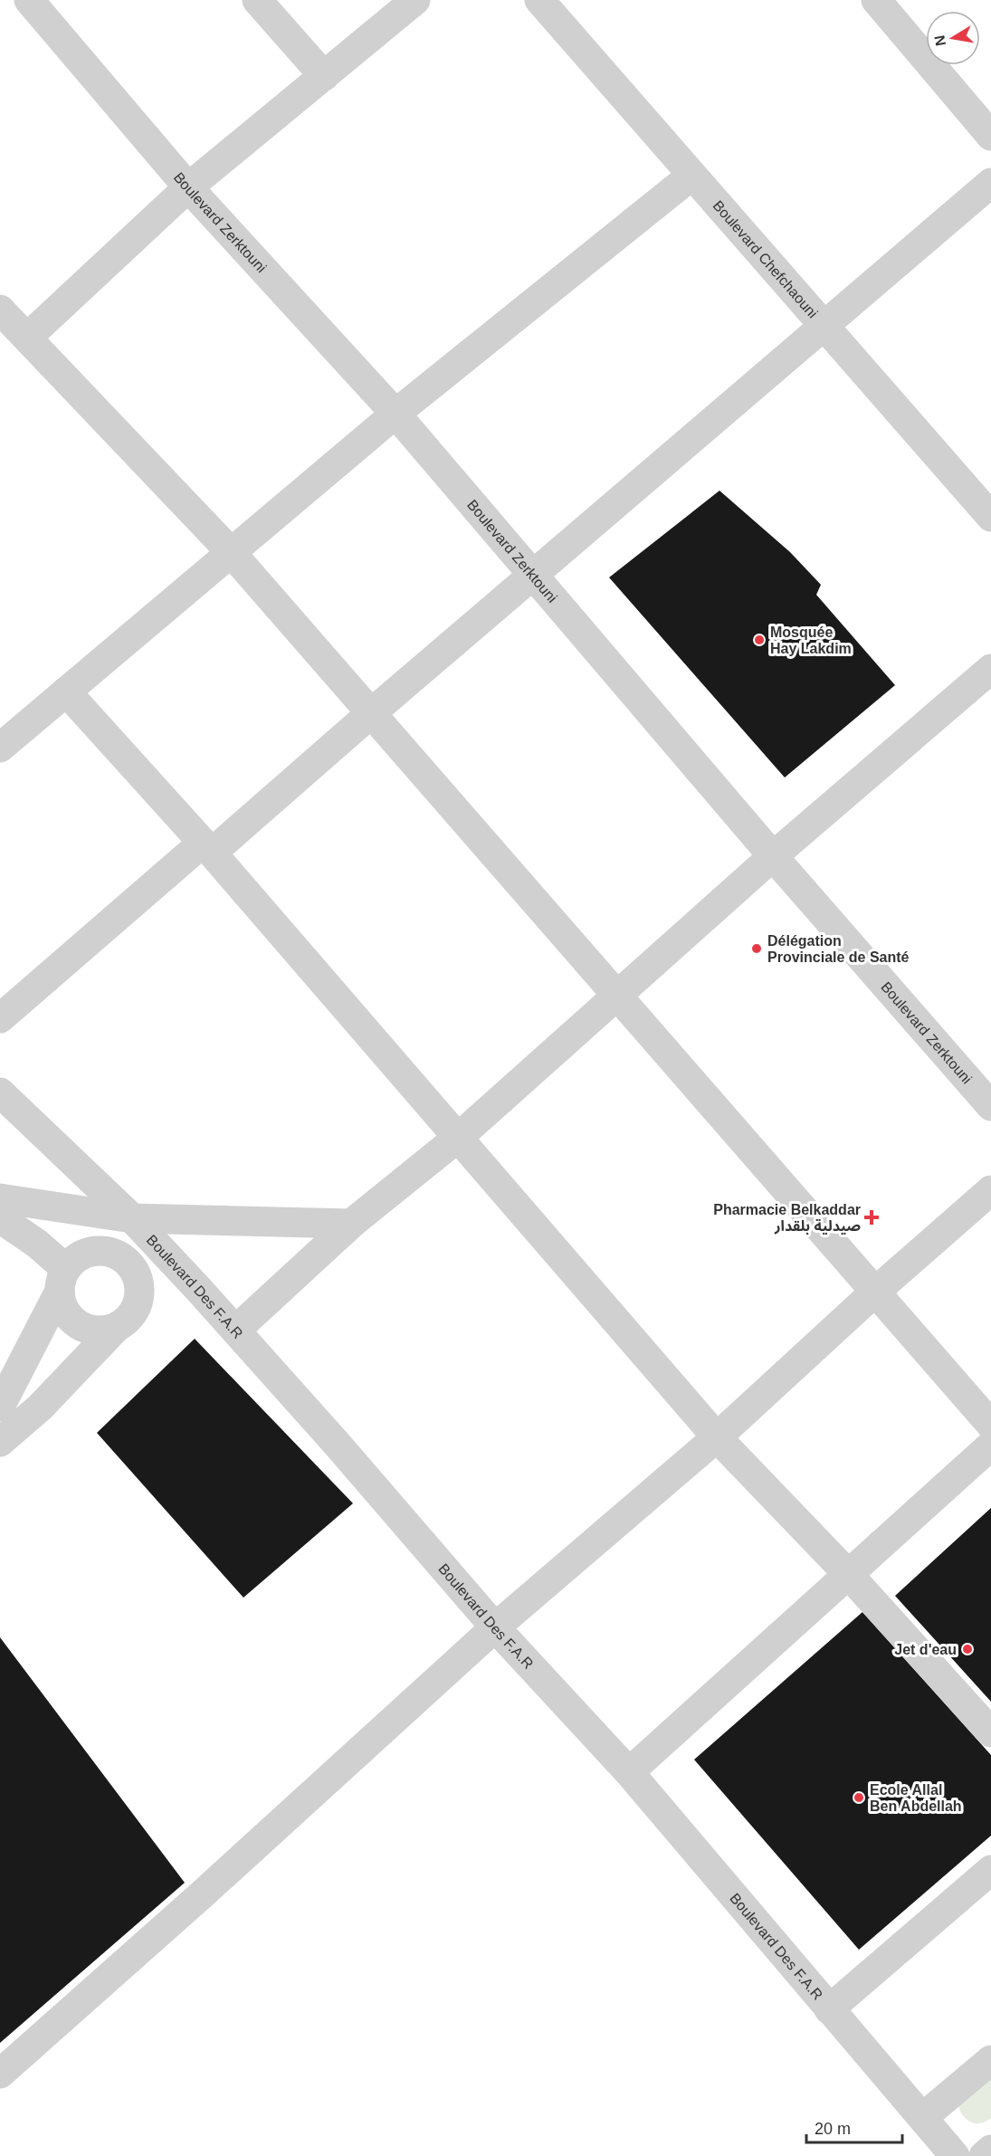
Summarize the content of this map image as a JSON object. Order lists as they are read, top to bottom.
{
  "streets": {
    "street": ["Boulevard Zerktouni", "Boulevard Chefchaouni", "Boulevard Des F.A.R"]
  },
  "places": {
    "other": [
      "Mosquée Hay Lakdim",
      "Délégation Provinciale de Santé",
      "Jet d'eau",
      "Ecole Allal Ben Abdellah"
    ],
    "health": ["Pharmacie Belkaddar صيدلية بلقدار"]
  },
  "scale_bar": "20 m",
  "north": "left"
}
